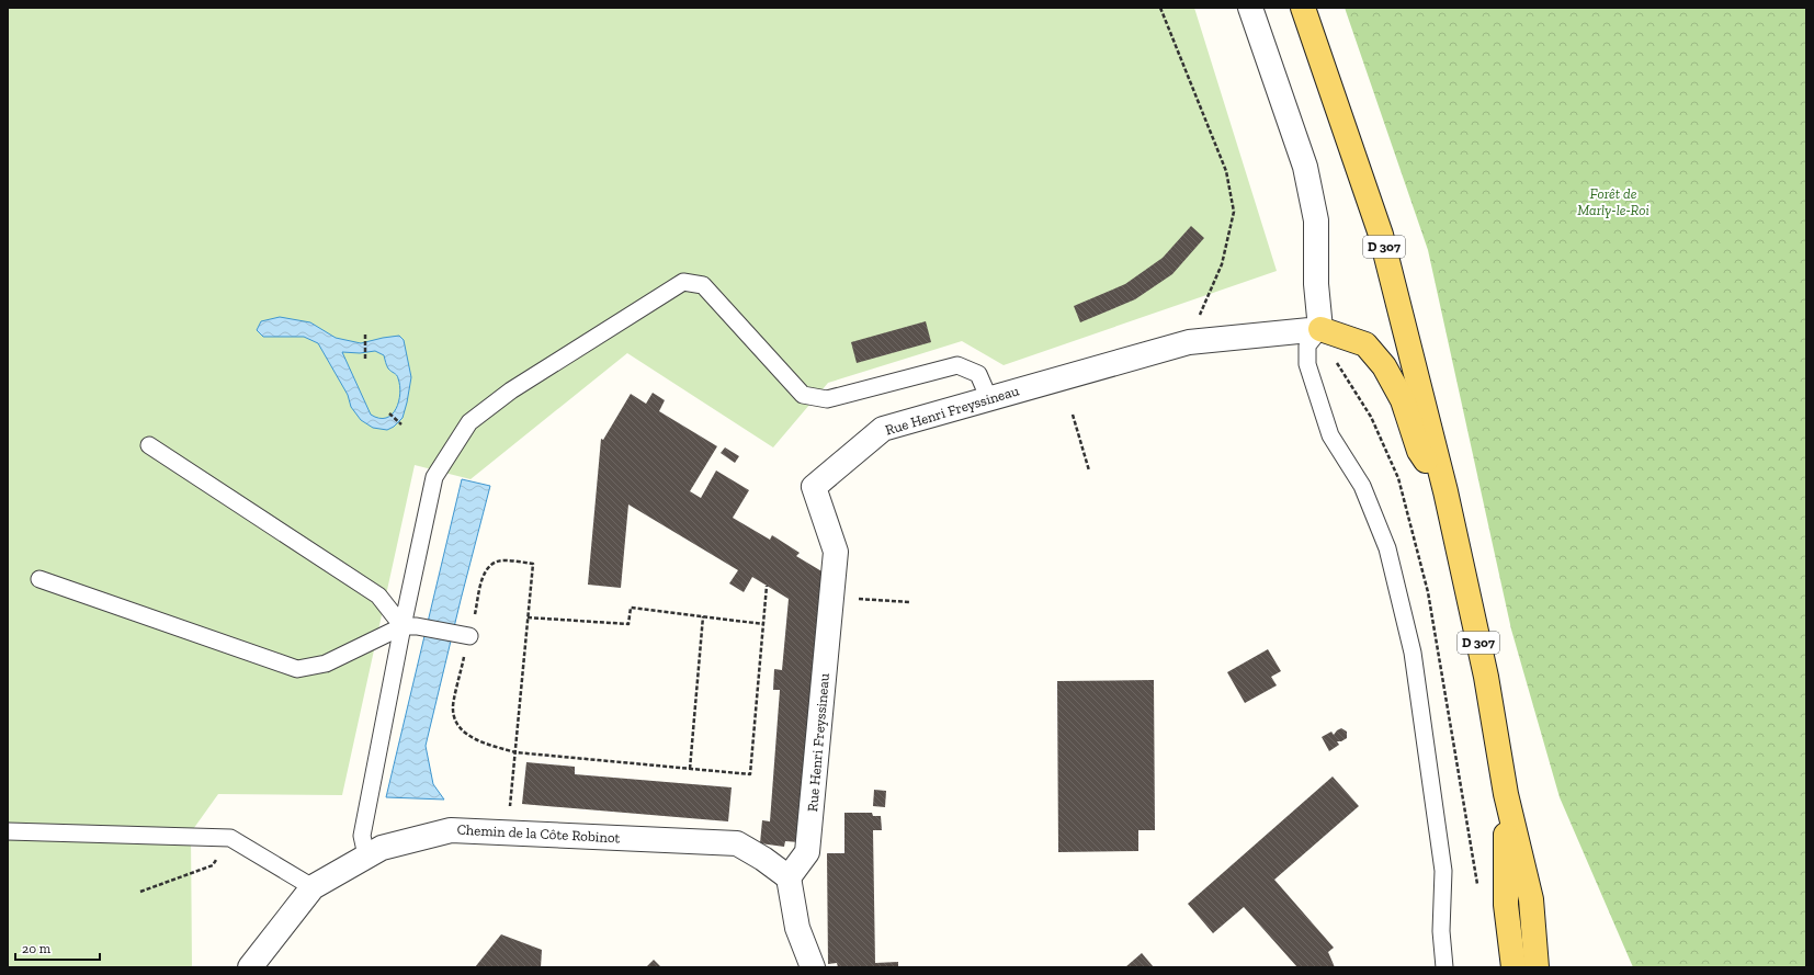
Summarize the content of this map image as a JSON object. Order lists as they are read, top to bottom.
{
  "streets": {
    "main road": ["D 307"],
    "street": ["Rue Henri Freyssineau", "Chemin de la Côte Robinot"]
  },
  "crossings": [
    ["Rue Henri Freyssineau", "Chemin de la Côte Robinot"]
  ],
  "parks": ["Forêt de Marly-le-Roi"],
  "scale_bar": "20 m"
}
